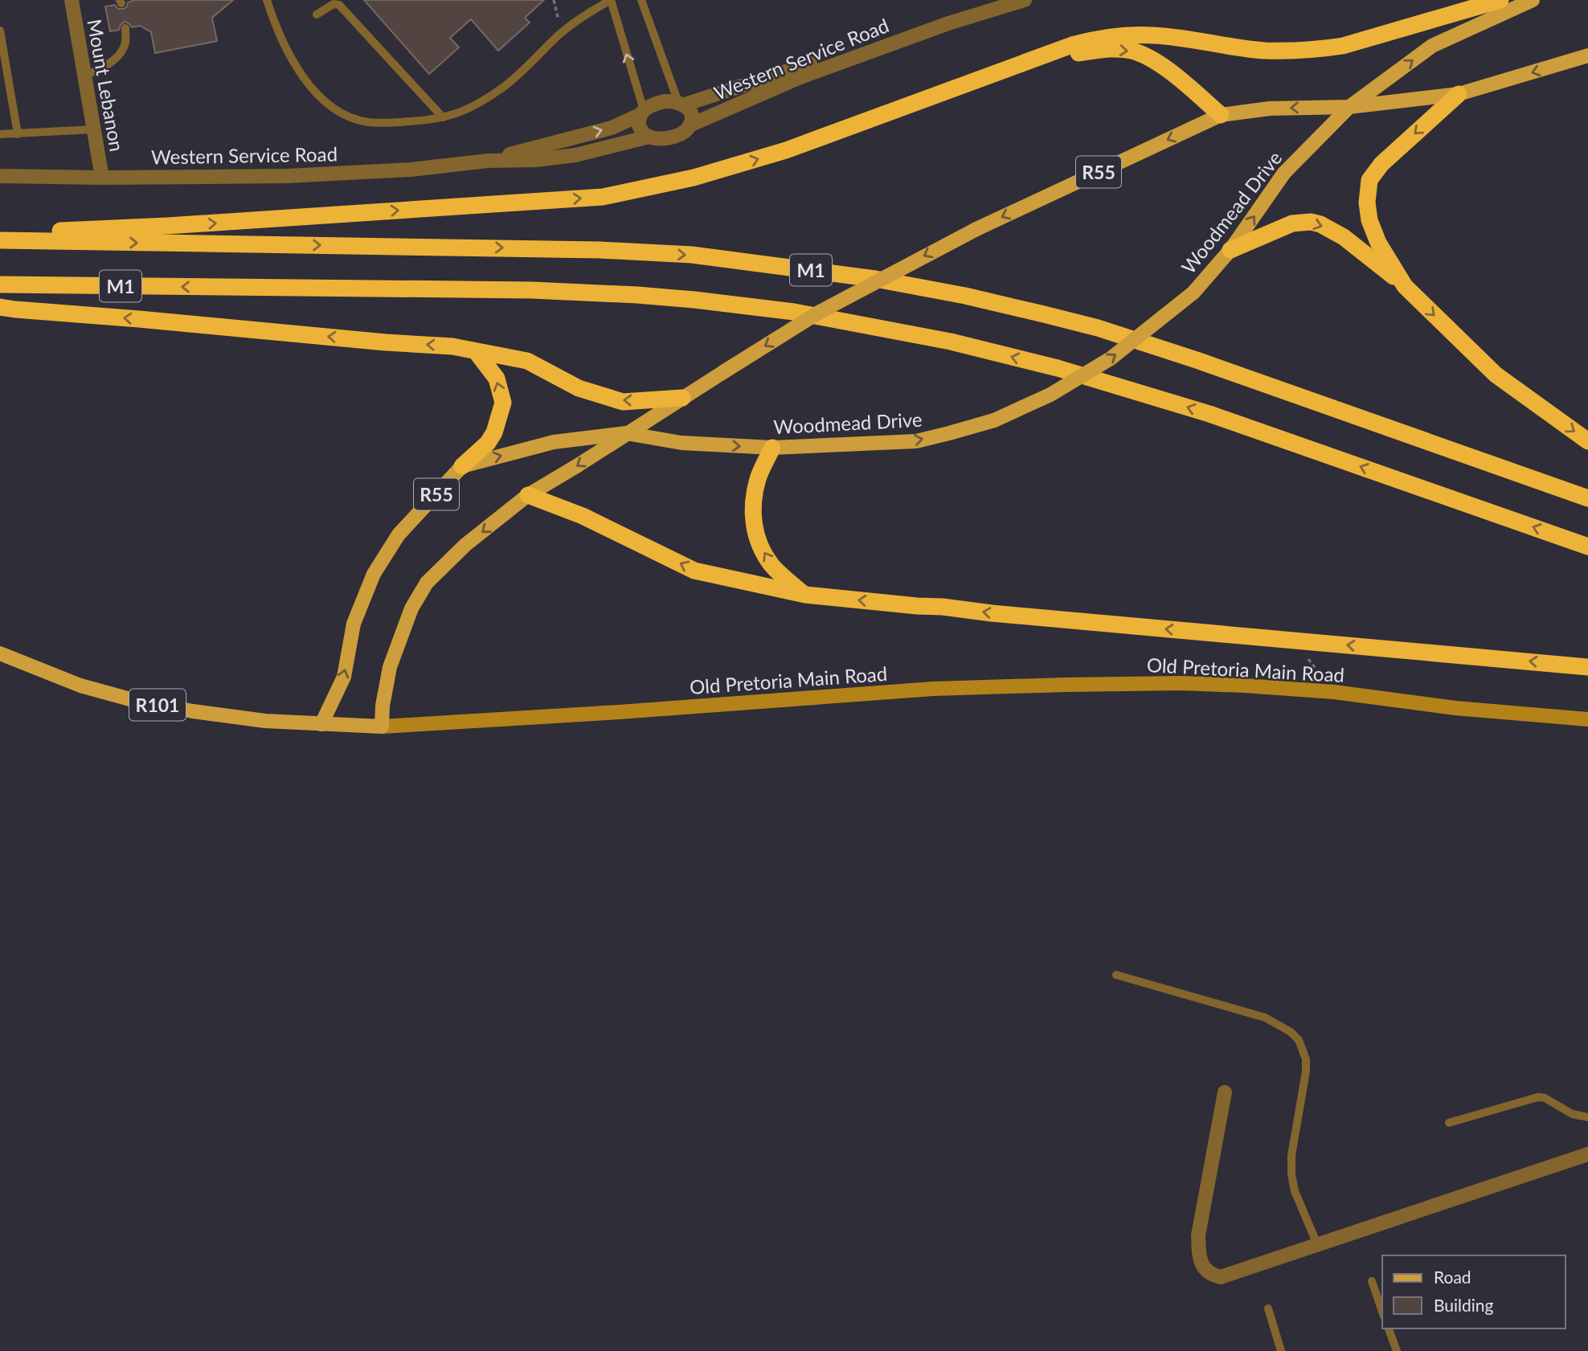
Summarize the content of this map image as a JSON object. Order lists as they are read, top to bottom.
{
  "streets": {
    "highway": ["M1"],
    "main road": [
      "R55",
      "Woodmead Drive",
      "Old Pretoria Main Road",
      "R101"
    ],
    "street": ["Western Service Road", "Mount Lebanon"]
  },
  "crossings": [
    ["Western Service Road", "Mount Lebanon"],
    ["R55", "Woodmead Drive"],
    ["R55", "Old Pretoria Main Road"],
    ["Woodmead Drive", "Old Pretoria Main Road"]
  ],
  "legend": ["Road", "Building"]
}
